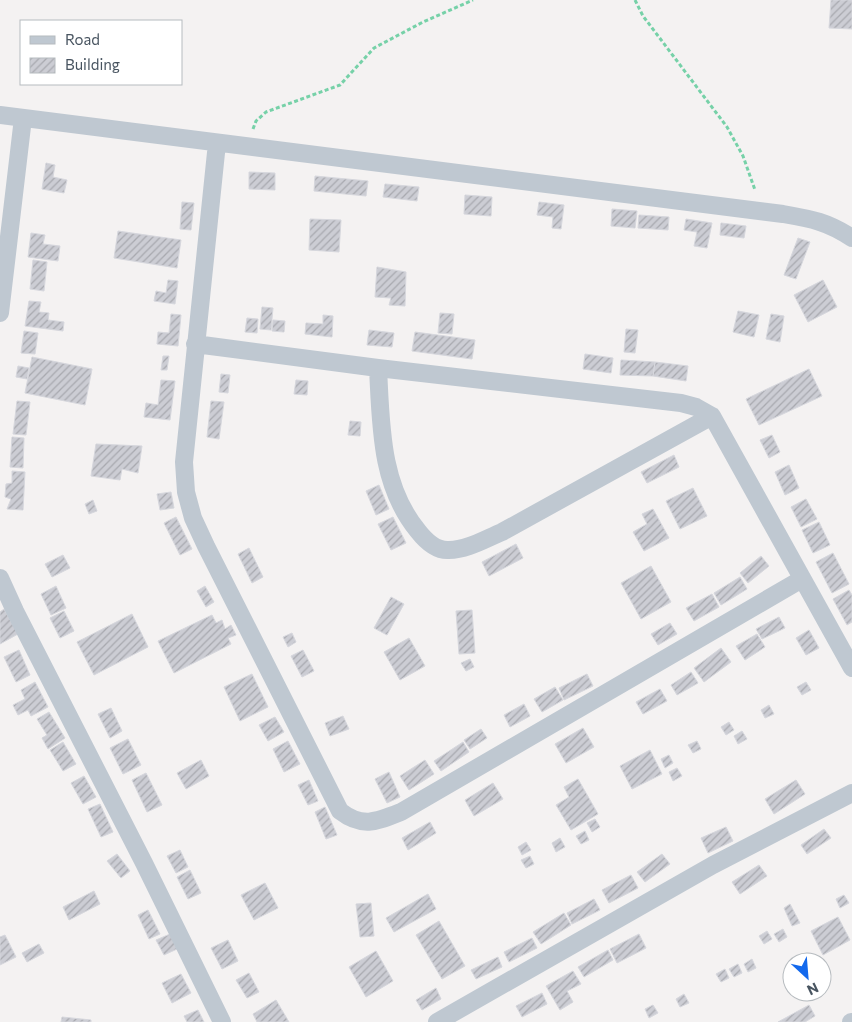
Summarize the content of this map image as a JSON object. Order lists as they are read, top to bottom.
{
  "legend": ["Road", "Building"],
  "north": "bottom right"
}
